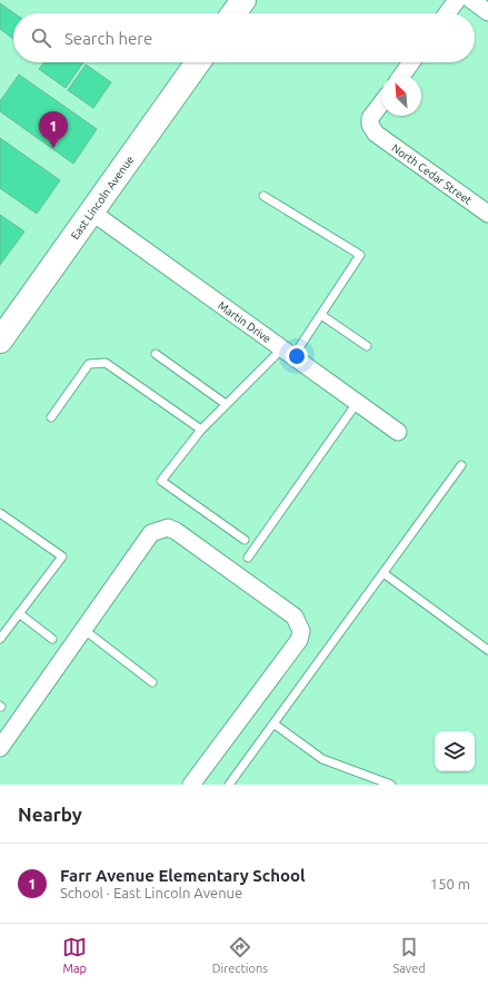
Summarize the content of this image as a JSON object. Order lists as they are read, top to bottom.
{
  "streets": {
    "main road": ["East Lincoln Avenue"],
    "street": ["North Cedar Street", "Martin Drive"]
  },
  "crossings": [
    ["East Lincoln Avenue", "Martin Drive"]
  ],
  "north": "top left",
  "page": {
    "search": "Search here",
    "pins": "1",
    "heading": "Nearby",
    "list": [
      {
        "mark": "1",
        "name": "Farr Avenue Elementary School",
        "note": "School · East Lincoln Avenue",
        "value": "150 m"
      }
    ],
    "nav": ["Map", "Directions", "Saved"]
  }
}
